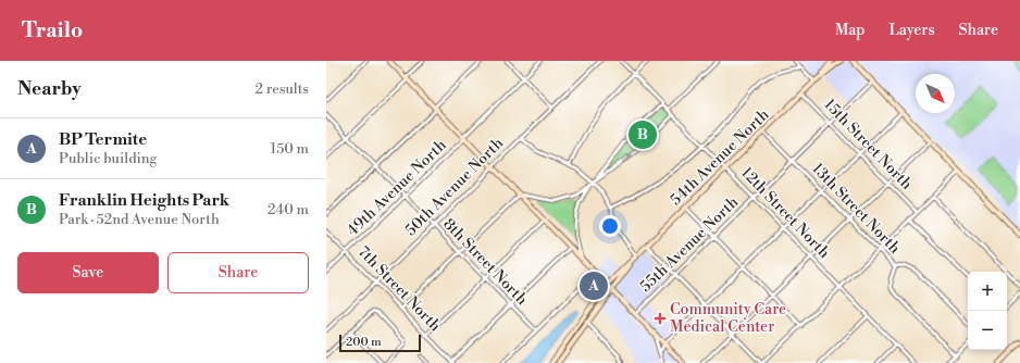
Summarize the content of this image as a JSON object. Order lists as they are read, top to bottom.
{
  "streets": {
    "main road": ["54th Avenue North"],
    "street": [
      "15th Street North",
      "50th Avenue North",
      "49th Avenue North",
      "13th Street North",
      "12th Street North",
      "55th Avenue North",
      "8th Street North",
      "7th Street North"
    ]
  },
  "crossings": [
    ["15th Street North", "54th Avenue North"],
    ["15th Street North", "55th Avenue North"],
    ["54th Avenue North", "13th Street North"],
    ["54th Avenue North", "12th Street North"],
    ["50th Avenue North", "8th Street North"],
    ["50th Avenue North", "7th Street North"],
    ["49th Avenue North", "8th Street North"],
    ["49th Avenue North", "7th Street North"],
    ["13th Street North", "55th Avenue North"],
    ["12th Street North", "55th Avenue North"]
  ],
  "places": {
    "health": ["Community Care Medical Center"]
  },
  "scale_bar": "200 m",
  "north": "bottom right",
  "page": {
    "header": "Trailo",
    "nav": ["Map", "Layers", "Share"],
    "heading": ["Nearby", "2 results"],
    "list": [
      {
        "mark": "A",
        "name": "BP Termite",
        "note": "Public building",
        "value": "150 m"
      },
      {
        "mark": "B",
        "name": "Franklin Heights Park",
        "note": "Park · 52nd Avenue North",
        "value": "240 m"
      }
    ],
    "pins": ["B", "A"],
    "buttons": ["Save", "Share"],
    "map_buttons": ["+", "−"],
    "scale": "200 m"
  }
}
